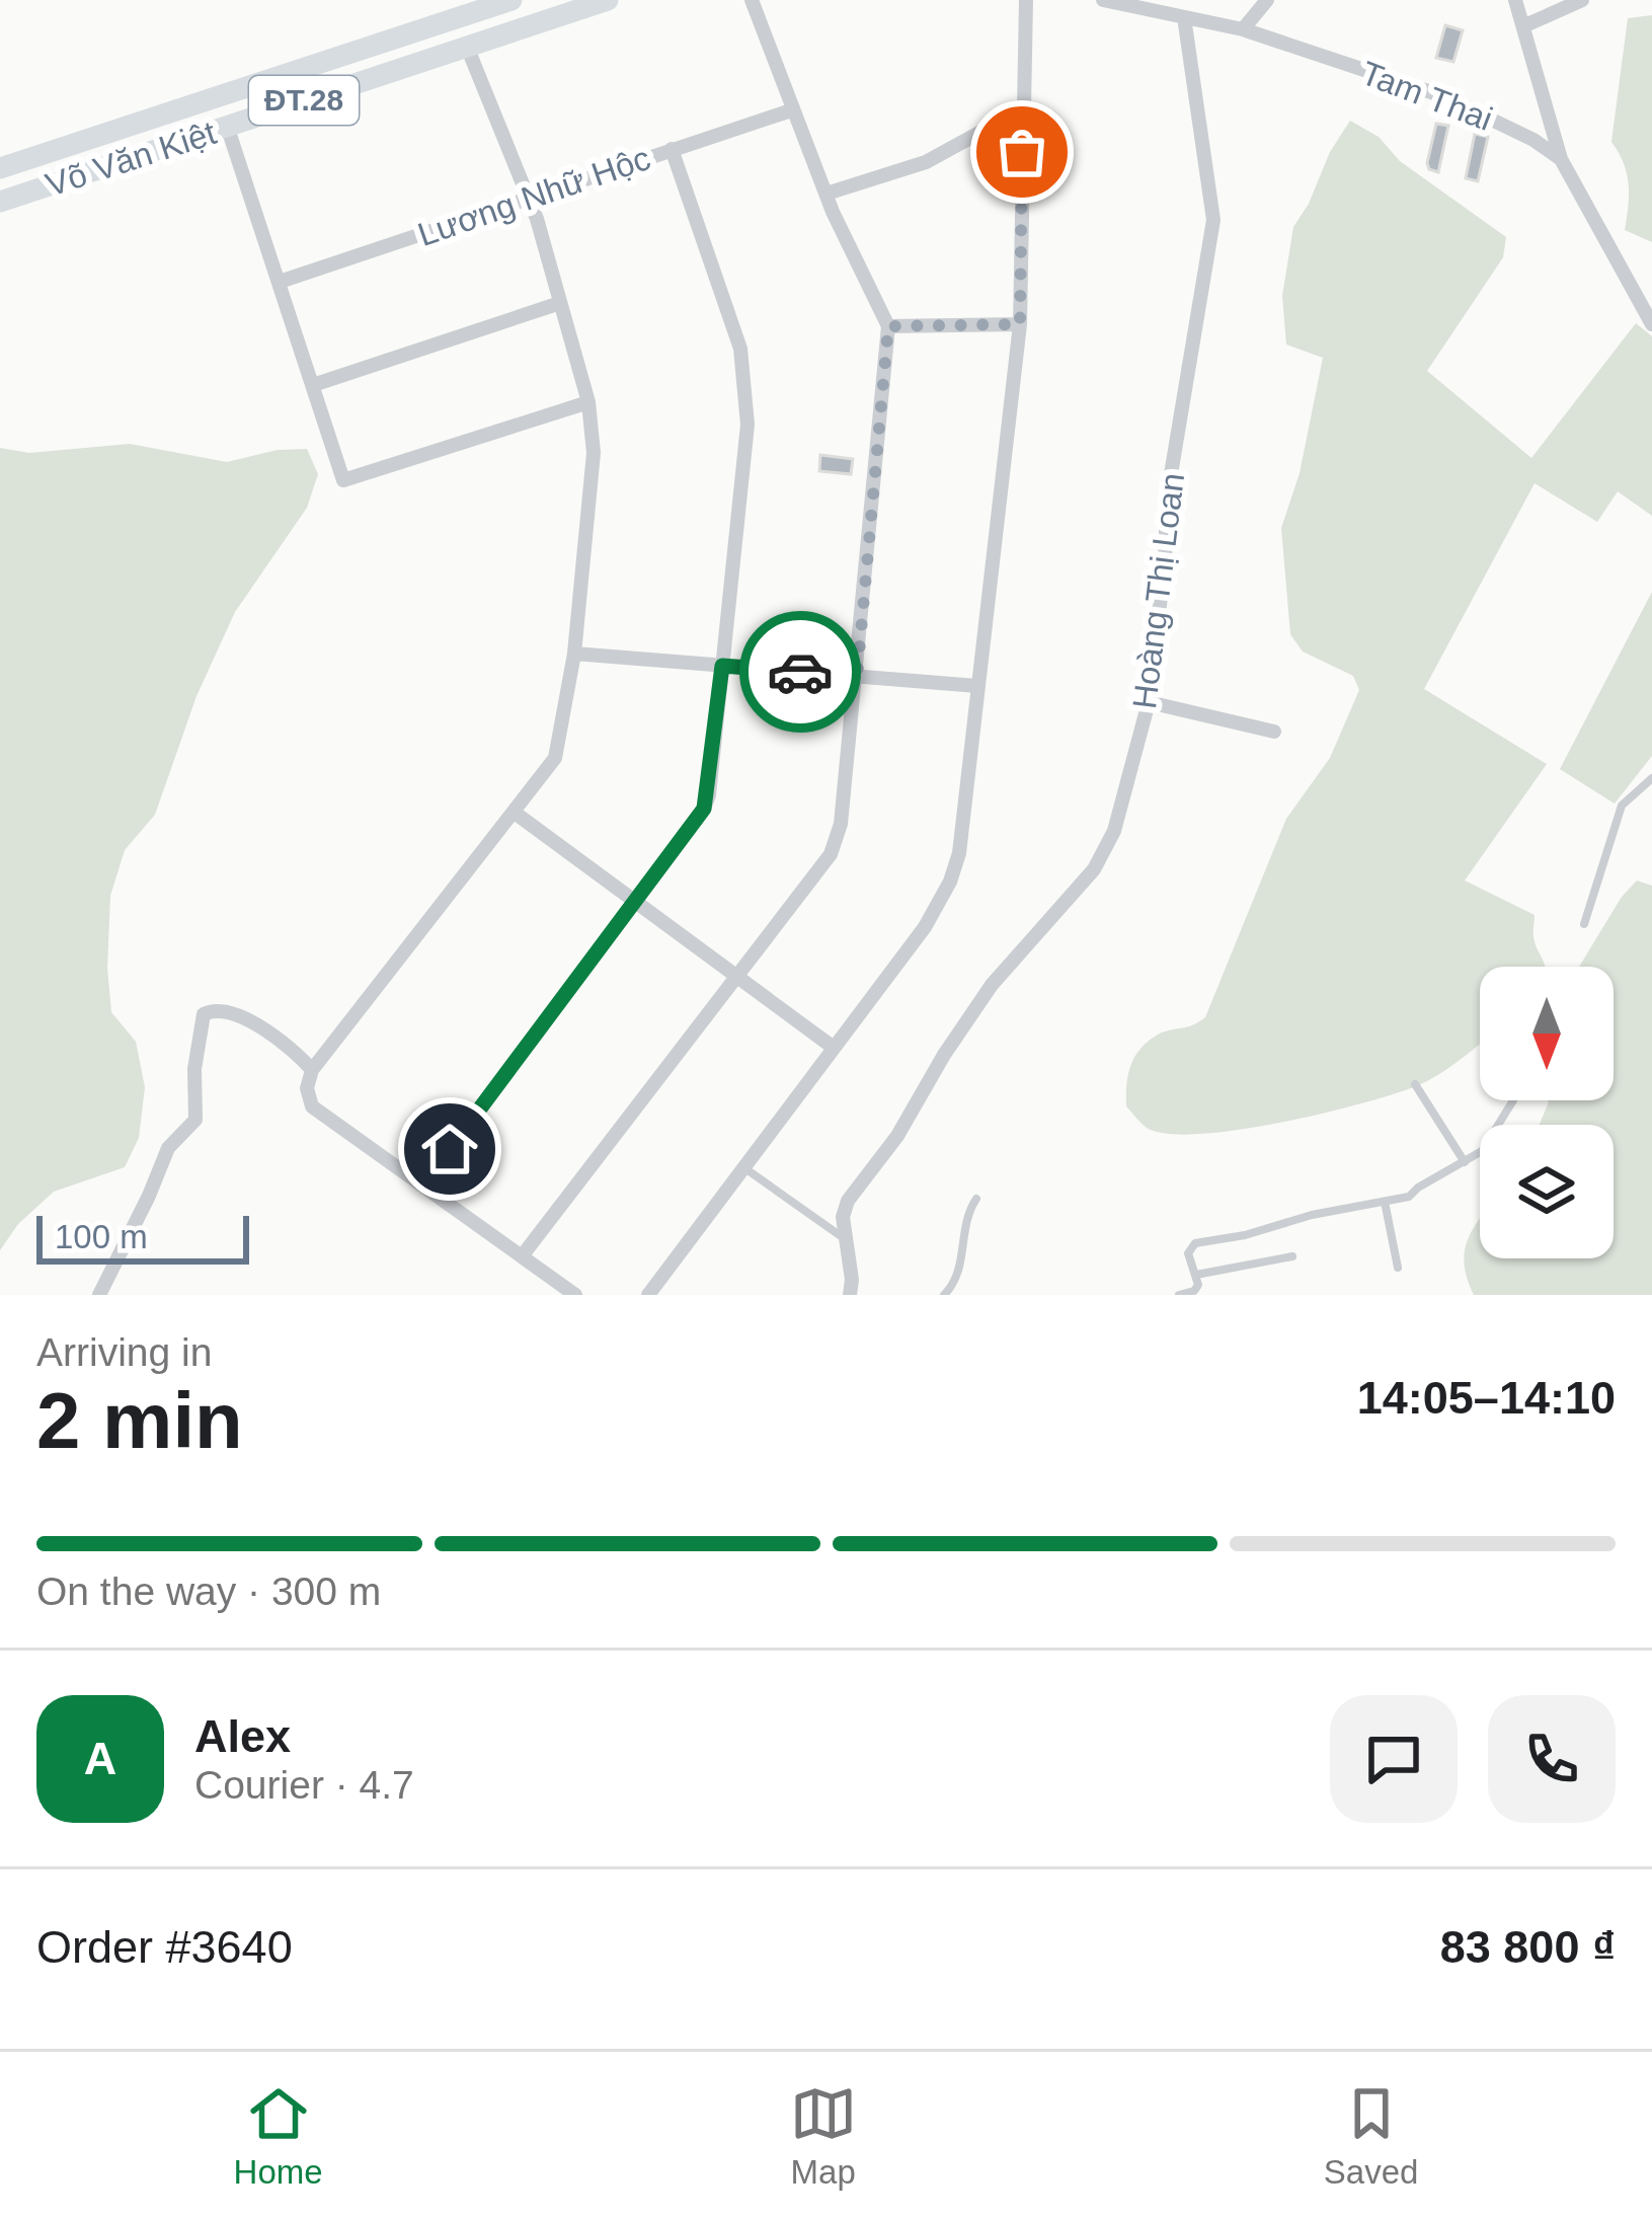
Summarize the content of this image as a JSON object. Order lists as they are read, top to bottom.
{
  "streets": {
    "main road": ["ĐT.28", "Võ Văn Kiệt"],
    "street": ["Tam Thai", "Lương Nhữ Hộc", "Hoàng Thị Loan"]
  },
  "crossings": [
    ["Tam Thai", "Hoàng Thị Loan"]
  ],
  "scale_bar": "100 m",
  "north": "bottom",
  "page": {
    "scale": "100 m",
    "heading": ["2 min", "Arriving in", "14:05–14:10"],
    "panel": [
      "Alex",
      "Courier · 4.7",
      "Order #3640",
      "83 800 ₫"
    ],
    "bar": "On the way · 300 m",
    "round": "A",
    "tabs": ["Home", "Map", "Saved"]
  }
}
